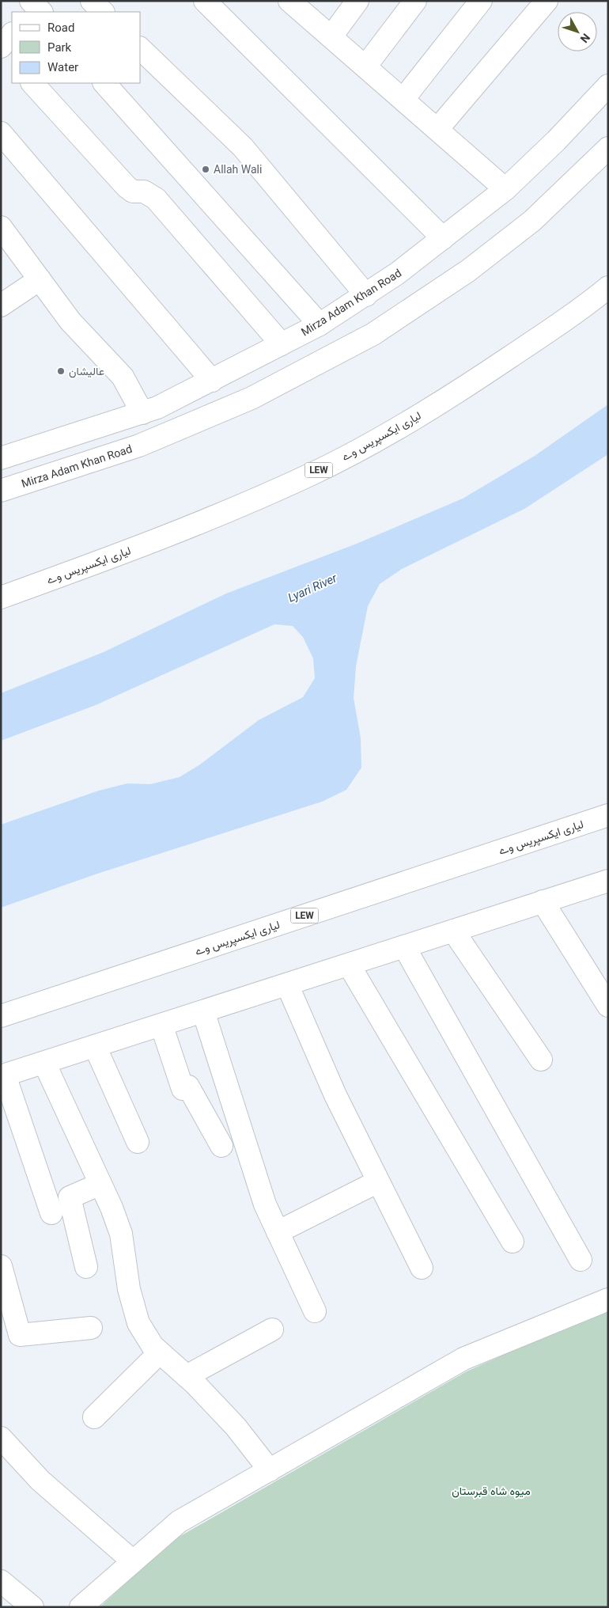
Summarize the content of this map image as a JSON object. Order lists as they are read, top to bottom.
{
  "streets": {
    "main road": ["Mirza Adam Khan Road", "لیاری ایکسپریس وے", "LEW"]
  },
  "water": ["Lyari River"],
  "parks": ["میوہ شاہ قبرستان"],
  "places": ["Allah Wali", "عالیشان"],
  "legend": ["Road", "Park", "Water"],
  "north": "bottom right"
}
